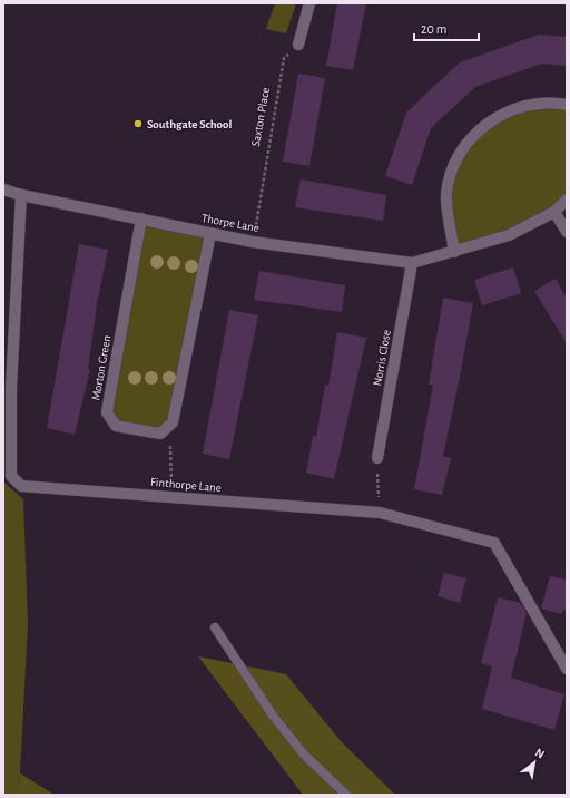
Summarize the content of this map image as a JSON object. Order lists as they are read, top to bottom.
{
  "streets": {
    "street": [
      "Thorpe Lane",
      "Norris Close",
      "Morton Green",
      "Finthorpe Lane"
    ],
    "path": ["Saxton Place"]
  },
  "crossings": [
    ["Saxton Place", "Thorpe Lane"],
    ["Thorpe Lane", "Norris Close"],
    ["Thorpe Lane", "Morton Green"],
    ["Thorpe Lane", "Finthorpe Lane"]
  ],
  "places": ["Southgate School"],
  "scale_bar": "20 m",
  "north": "top right"
}
